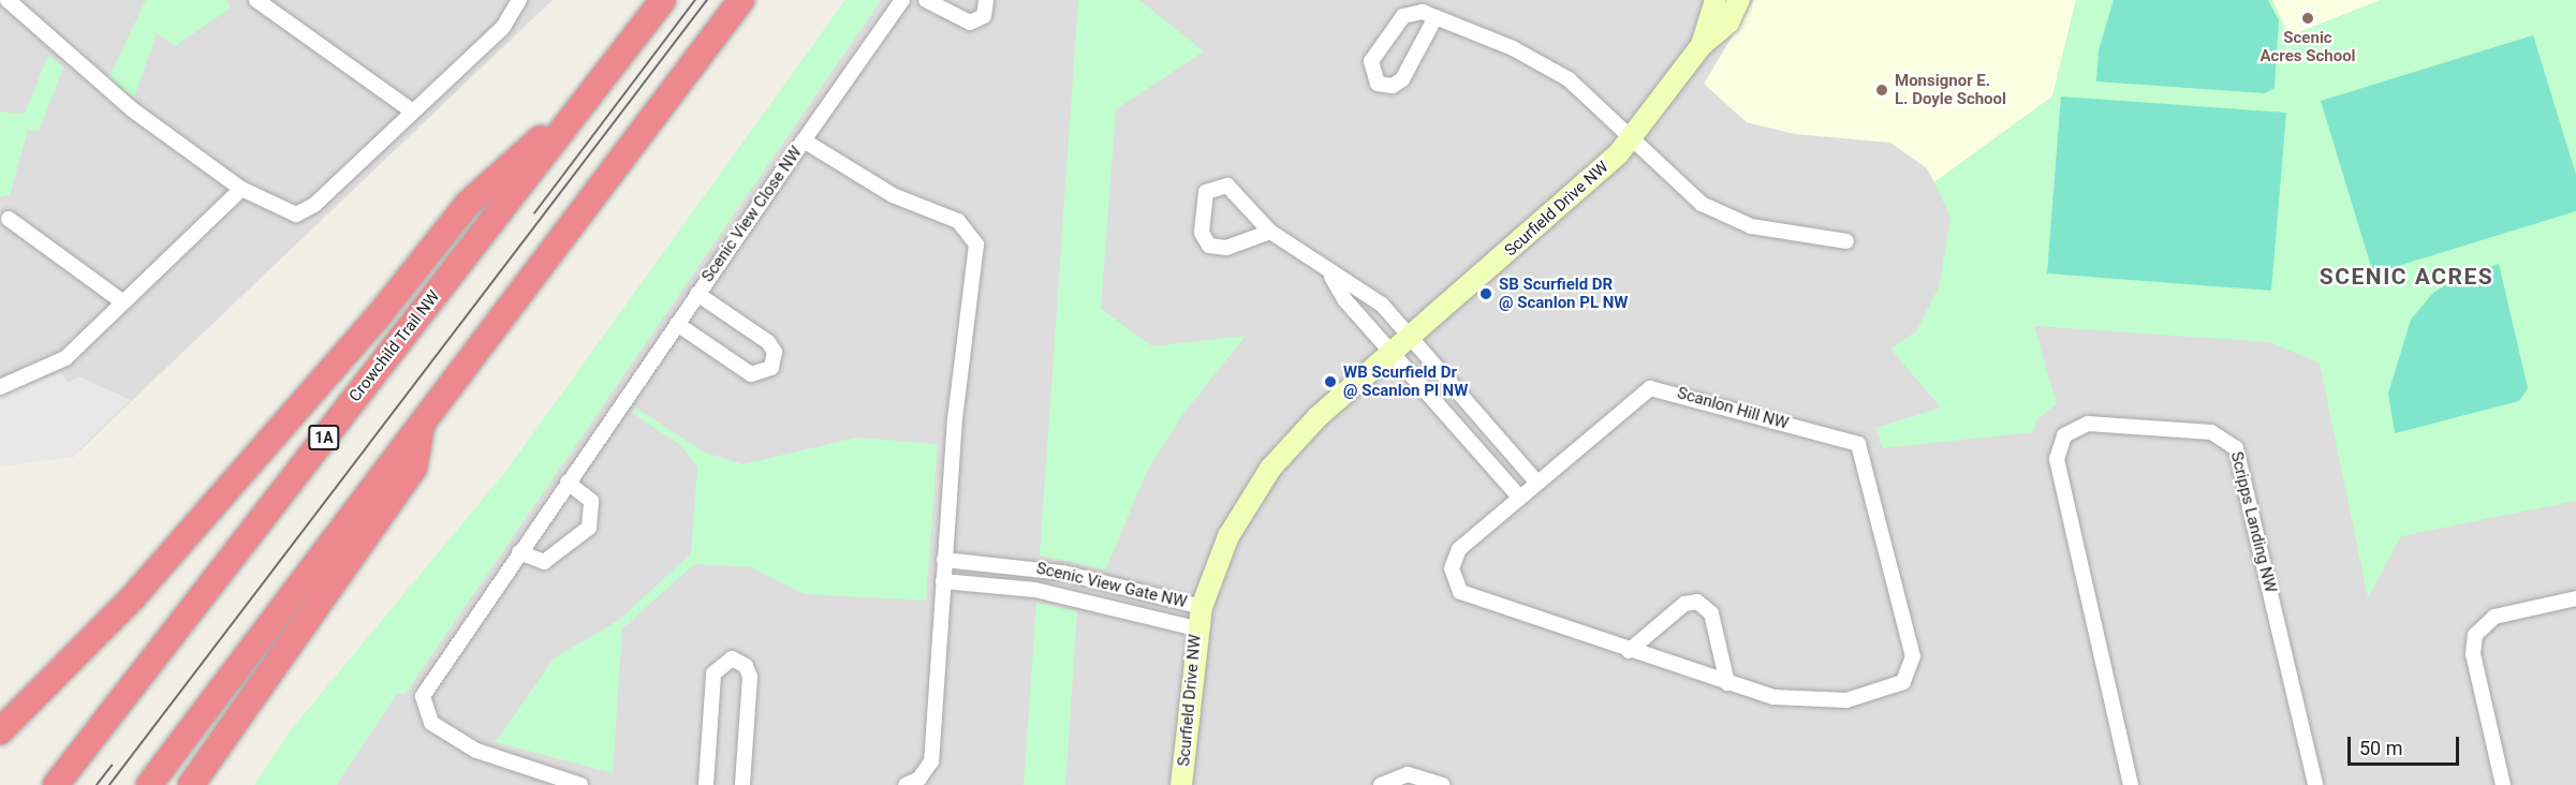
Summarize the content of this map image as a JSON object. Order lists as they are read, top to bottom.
{
  "streets": {
    "highway": ["Crowchild Trail NW", "1A"],
    "street": [
      "Scurfield Drive NW",
      "Scenic View Close NW",
      "Scanlon Hill NW",
      "Scripps Landing NW",
      "Scenic View Gate NW"
    ]
  },
  "crossings": [
    ["Scurfield Drive NW", "Scenic View Gate NW"],
    ["Scenic View Close NW", "Scenic View Gate NW"]
  ],
  "districts": ["SCENIC ACRES"],
  "places": [
    "Scenic Acres School",
    "Monsignor E. L. Doyle School",
    "SB Scurfield DR @ Scanlon PL NW",
    "WB Scurfield Dr @ Scanlon Pl NW"
  ],
  "scale_bar": "50 m"
}
